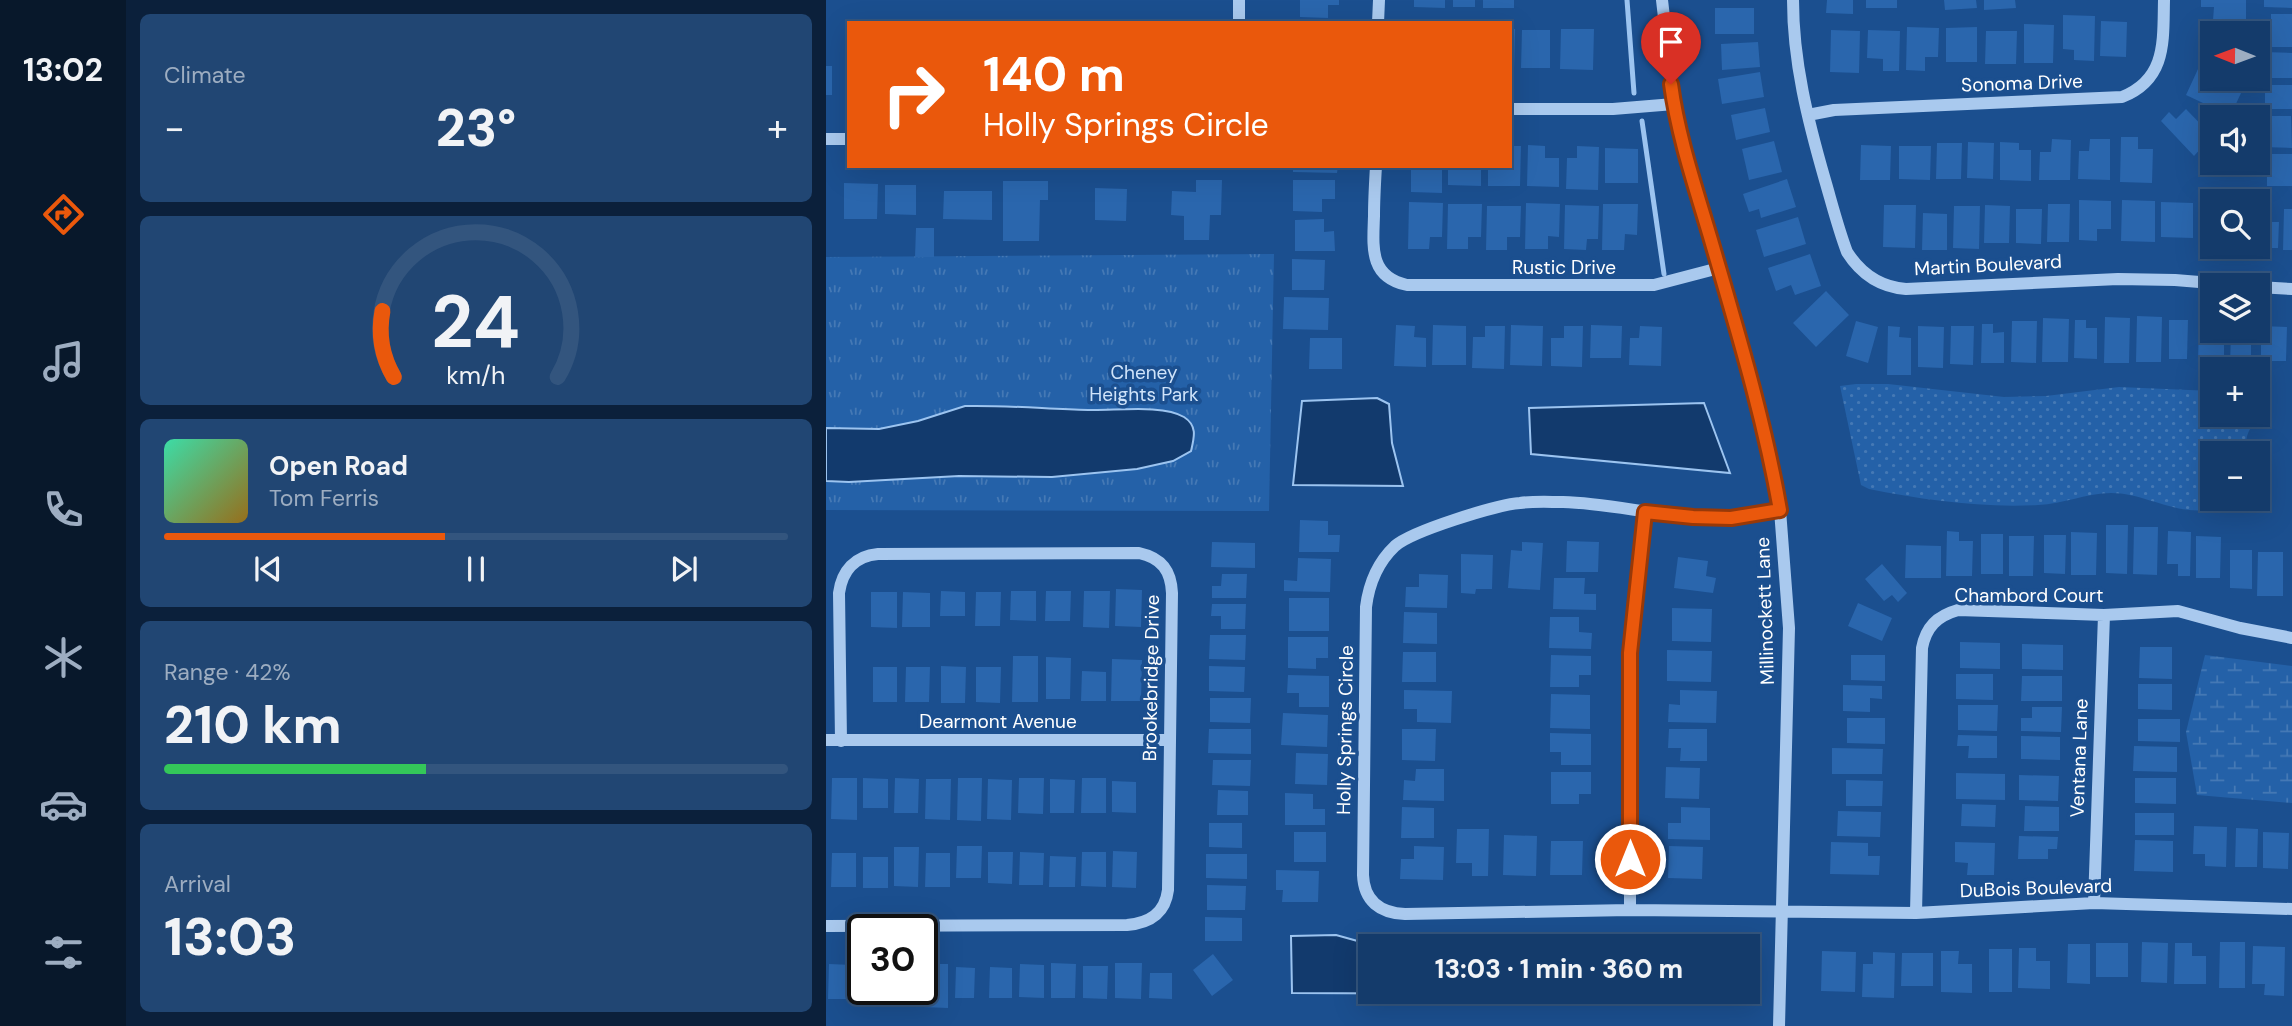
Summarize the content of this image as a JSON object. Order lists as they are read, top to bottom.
{
  "streets": {
    "street": [
      "Sonoma Drive",
      "Martin Boulevard",
      "Rustic Drive",
      "Chambord Court",
      "Millinockett Lane",
      "Brookebridge Drive",
      "Dearmont Avenue",
      "Holly Springs Circle",
      "Ventana Lane",
      "DuBois Boulevard"
    ]
  },
  "crossings": [
    ["Sonoma Drive", "Martin Boulevard"],
    ["Rustic Drive", "Millinockett Lane"],
    ["Chambord Court", "Ventana Lane"],
    ["Chambord Court", "DuBois Boulevard"],
    ["Millinockett Lane", "Holly Springs Circle"],
    ["Millinockett Lane", "DuBois Boulevard"],
    ["Brookebridge Drive", "Dearmont Avenue"],
    ["Holly Springs Circle", "DuBois Boulevard"],
    ["Ventana Lane", "DuBois Boulevard"]
  ],
  "parks": ["Cheney Heights Park"],
  "north": "left",
  "page": {
    "tabs": "13:02",
    "tile": [
      "Climate",
      ["Range · 42%", "210 km"],
      ["Arrival", "13:03"]
    ],
    "map_buttons": ["+", "−"],
    "turn": ["140 m", "Holly Springs Circle"],
    "heat": ["−", "23°", "+"],
    "song": ["Open Road", "Tom Ferris"],
    "limit": "30",
    "trip": "13:03 · 1 min · 360 m",
    "gauge": ["24", "km/h"]
  }
}
